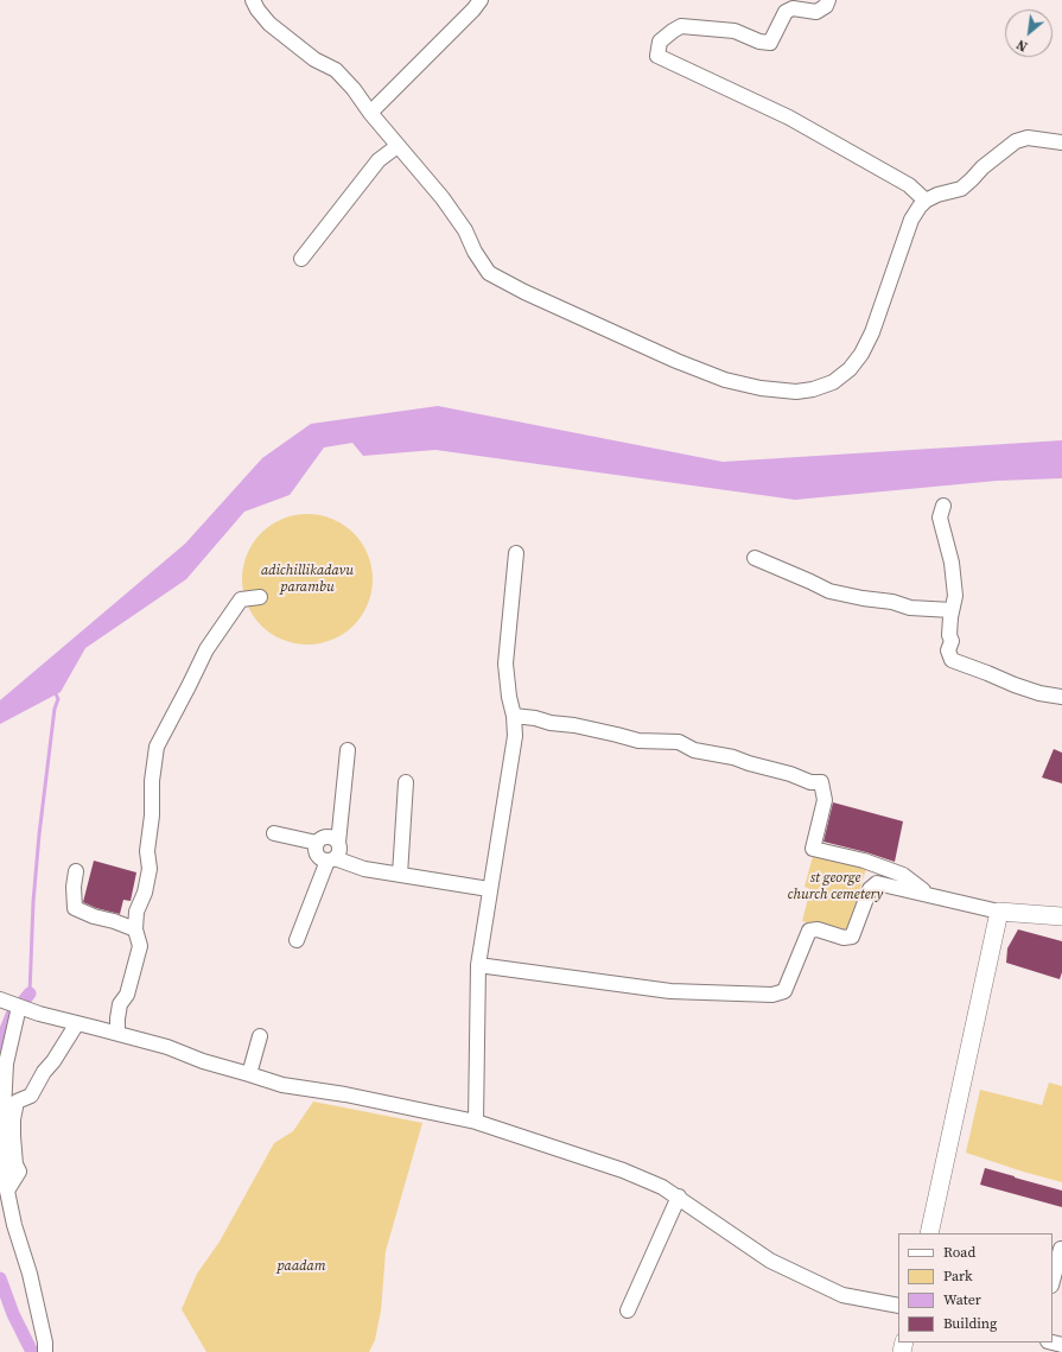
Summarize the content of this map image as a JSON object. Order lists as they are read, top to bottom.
{
  "parks": ["adichillikadavu parambu", "st george church cemetery", "paadam"],
  "legend": [
    "Road",
    "Park",
    "Water",
    "Building"
  ],
  "north": "bottom left"
}
